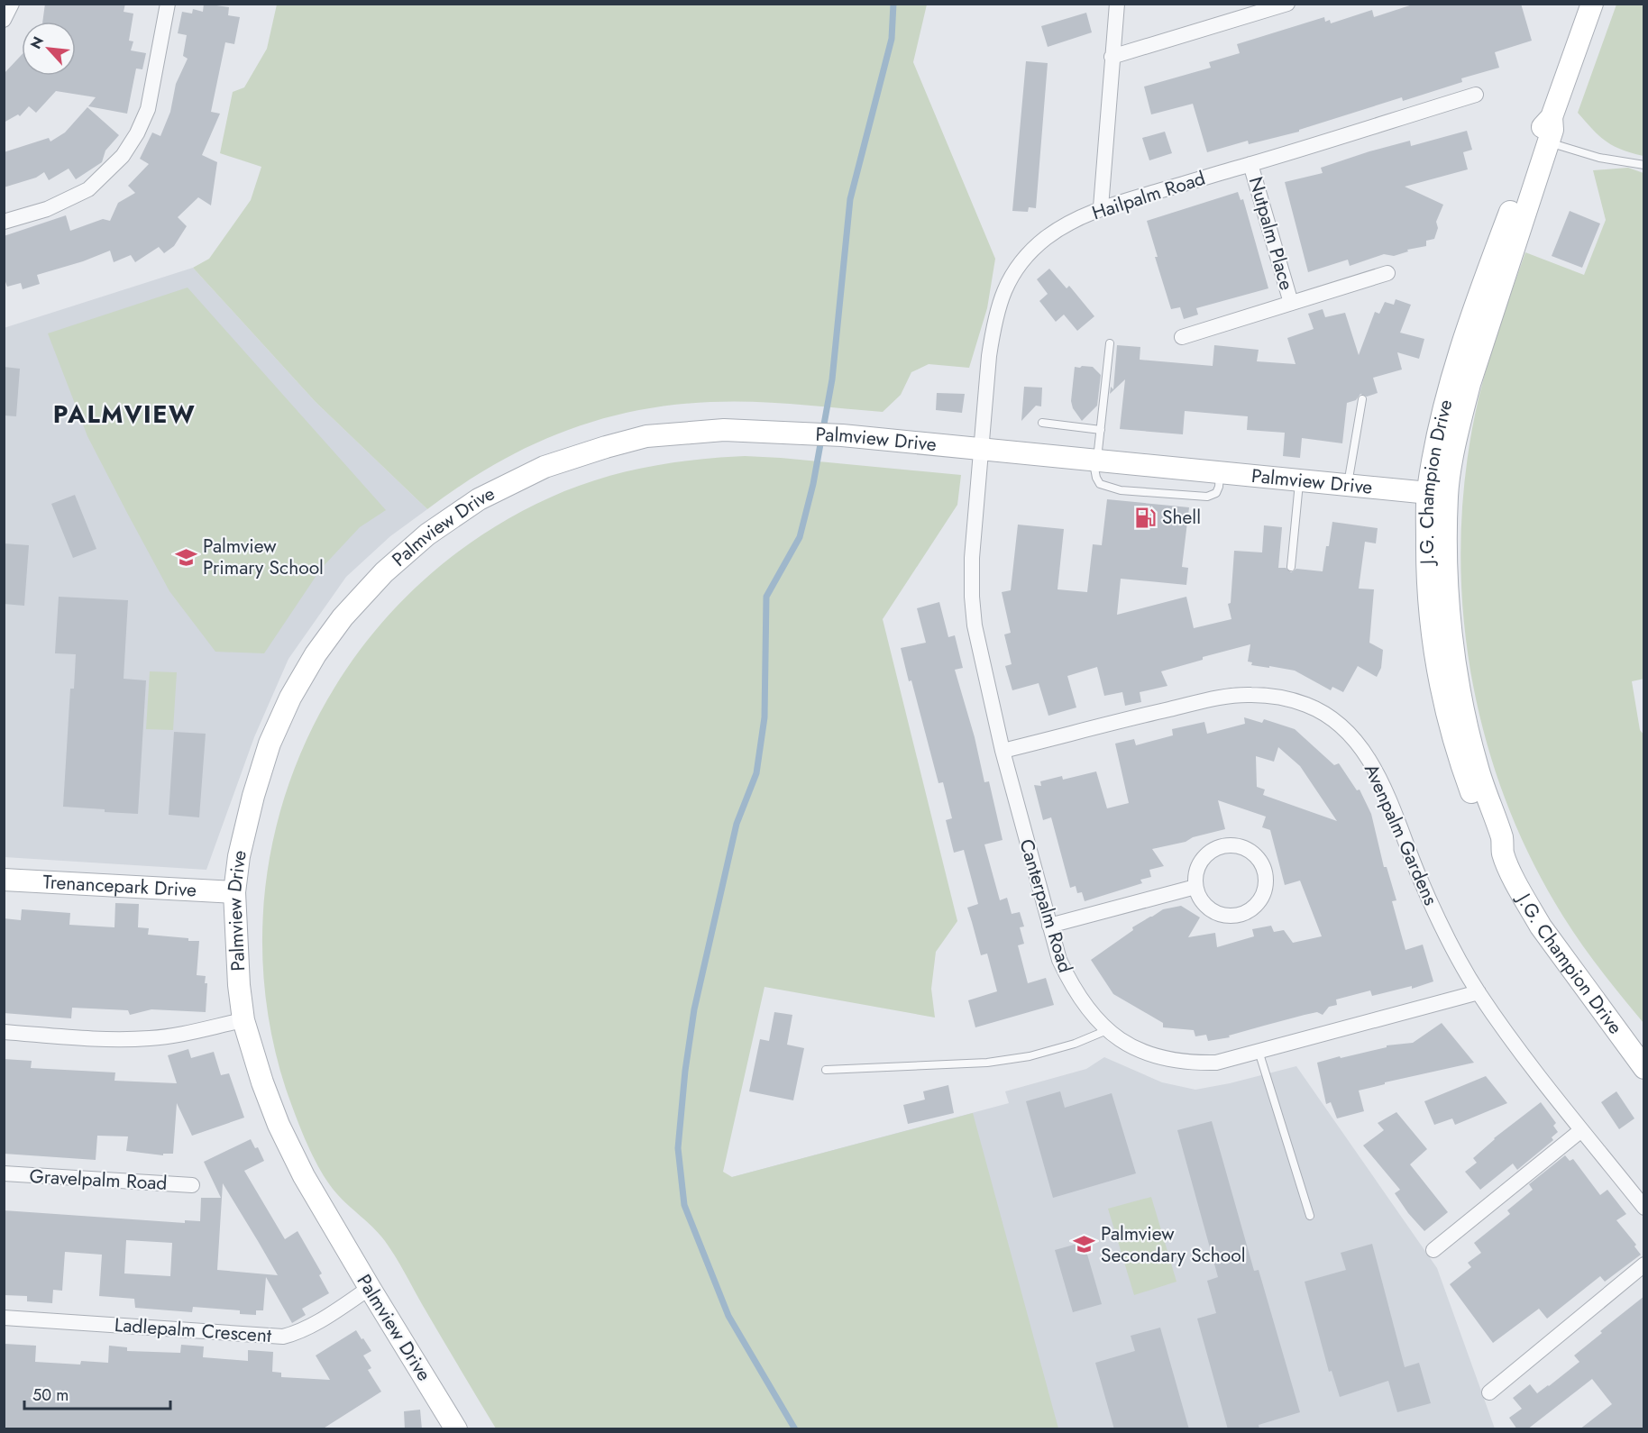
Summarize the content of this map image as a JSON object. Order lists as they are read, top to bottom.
{
  "streets": {
    "street": [
      "Hailpalm Road",
      "Nutpalm Place",
      "Palmview Drive",
      "J.G. Champion Drive",
      "Avenpalm Gardens",
      "Trenancepark Drive",
      "Canterpalm Road",
      "Gravelpalm Road",
      "Ladlepalm Crescent"
    ]
  },
  "crossings": [
    ["Hailpalm Road", "Nutpalm Place"],
    ["Hailpalm Road", "Palmview Drive"],
    ["Hailpalm Road", "Canterpalm Road"],
    ["Palmview Drive", "J.G. Champion Drive"],
    ["Palmview Drive", "Trenancepark Drive"],
    ["Palmview Drive", "Canterpalm Road"],
    ["Palmview Drive", "Ladlepalm Crescent"],
    ["Avenpalm Gardens", "Canterpalm Road"]
  ],
  "districts": ["PALMVIEW"],
  "places": {
    "fuel station": ["Shell"],
    "school or university": ["Palmview Primary School", "Palmview Secondary School"]
  },
  "scale_bar": "50 m",
  "north": "top left"
}
